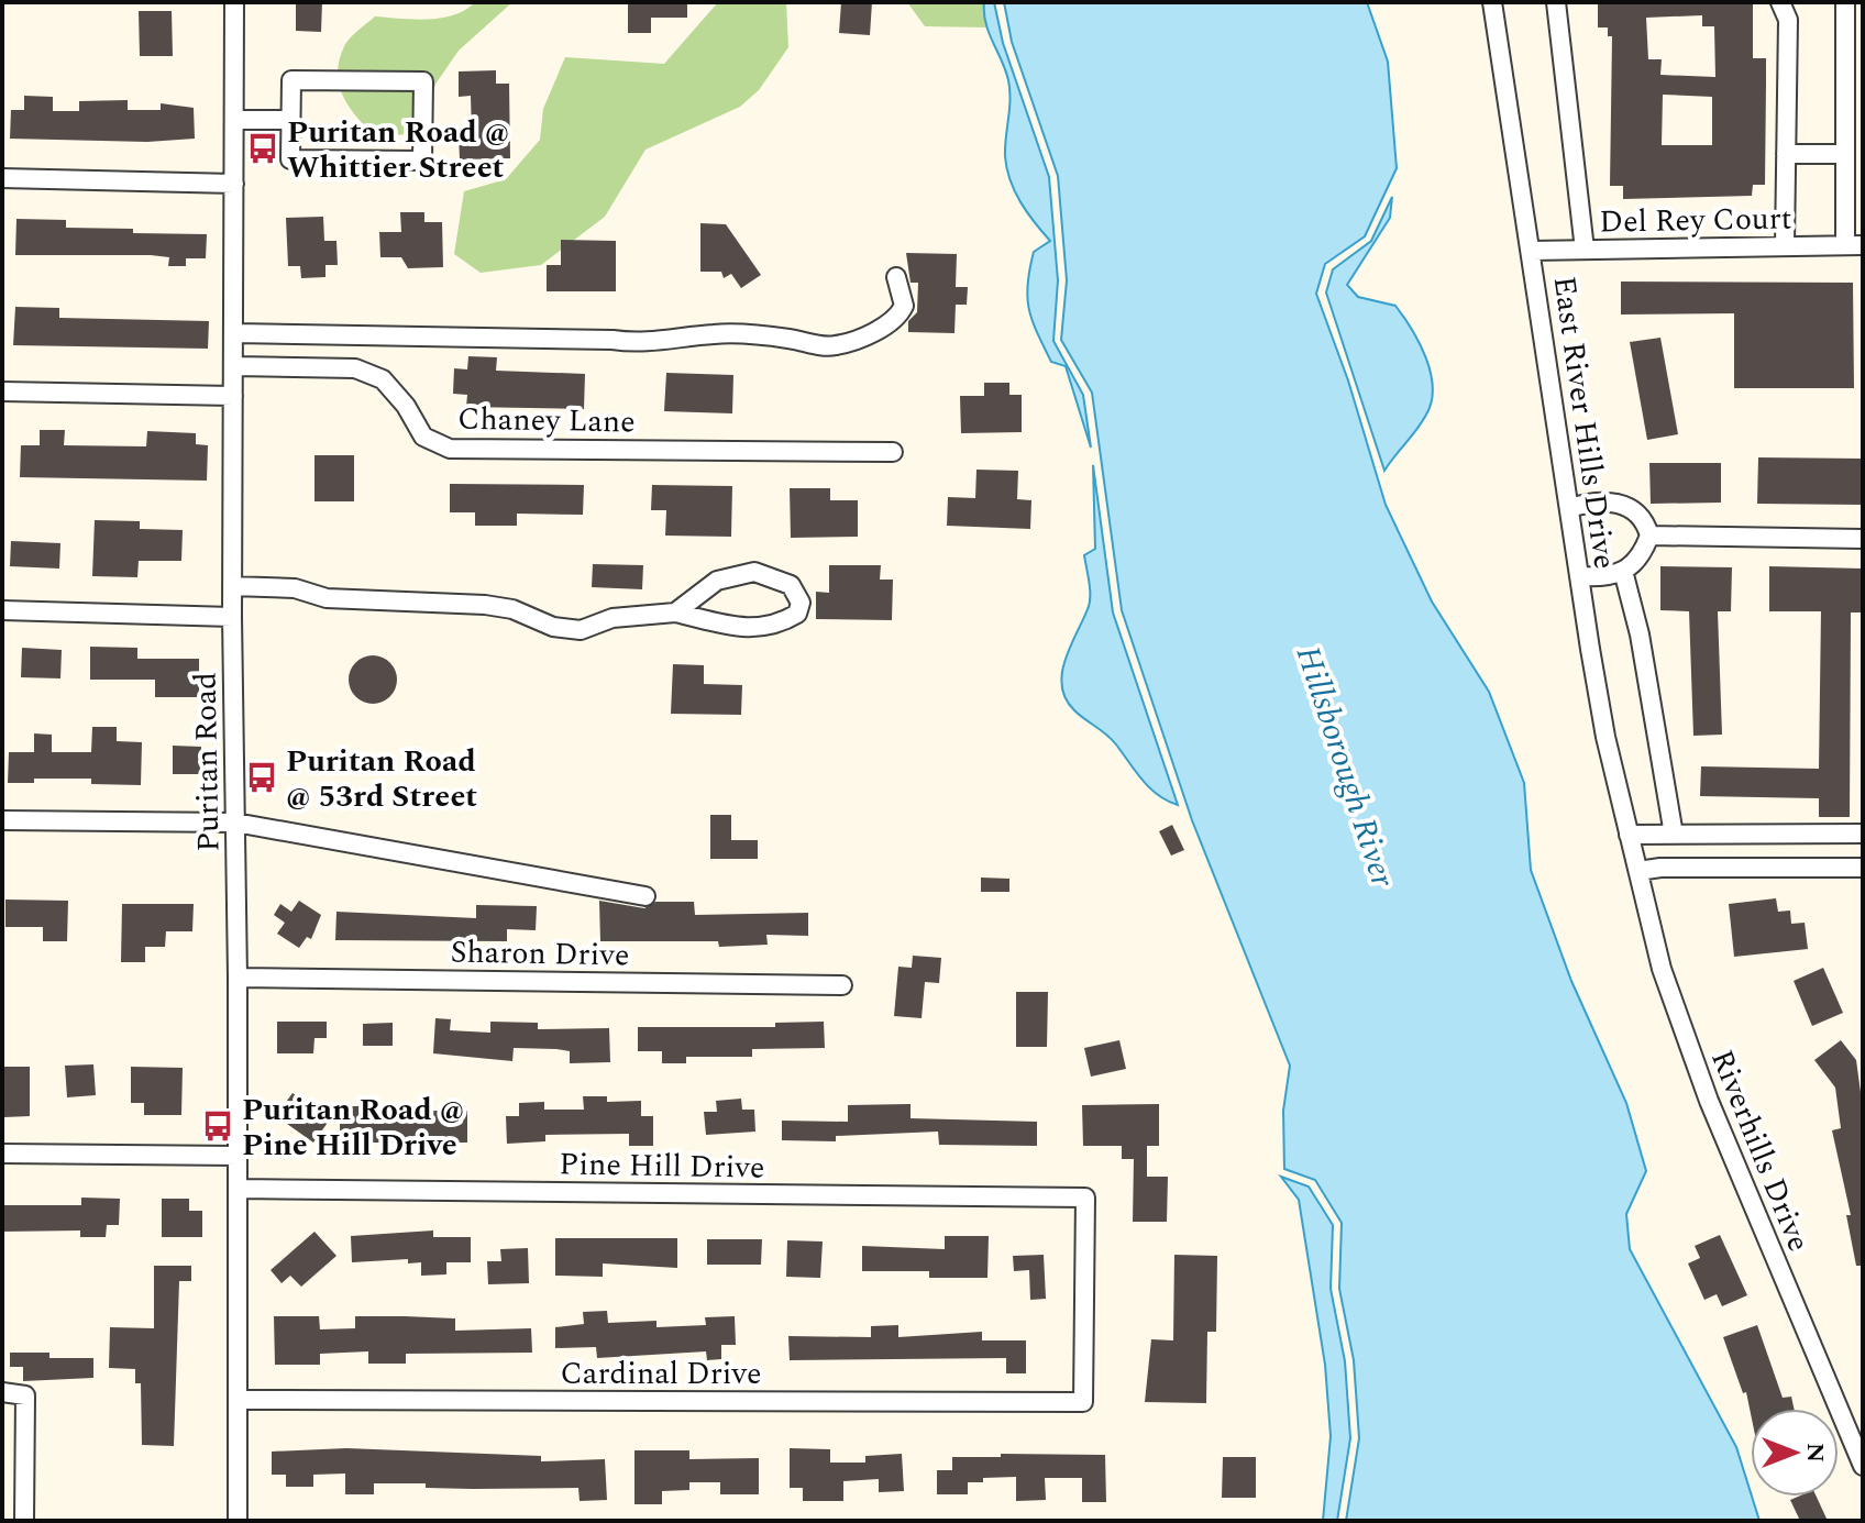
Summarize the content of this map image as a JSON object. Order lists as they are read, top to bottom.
{
  "streets": {
    "street": [
      "Del Rey Court",
      "Chaney Lane",
      "East River Hills Drive",
      "Puritan Road",
      "Sharon Drive",
      "Riverhills Drive",
      "Pine Hill Drive",
      "Cardinal Drive"
    ]
  },
  "crossings": [
    ["Del Rey Court", "East River Hills Drive"],
    ["Chaney Lane", "Puritan Road"],
    ["East River Hills Drive", "Riverhills Drive"],
    ["Puritan Road", "Sharon Drive"],
    ["Puritan Road", "Pine Hill Drive"],
    ["Puritan Road", "Cardinal Drive"],
    ["Pine Hill Drive", "Cardinal Drive"]
  ],
  "water": ["Hillsborough River"],
  "places": {
    "bus stop": ["Puritan Road @ Whittier Street", "Puritan Road @ 53rd Street", "Puritan Road @ Pine Hill Drive"]
  },
  "north": "right"
}
